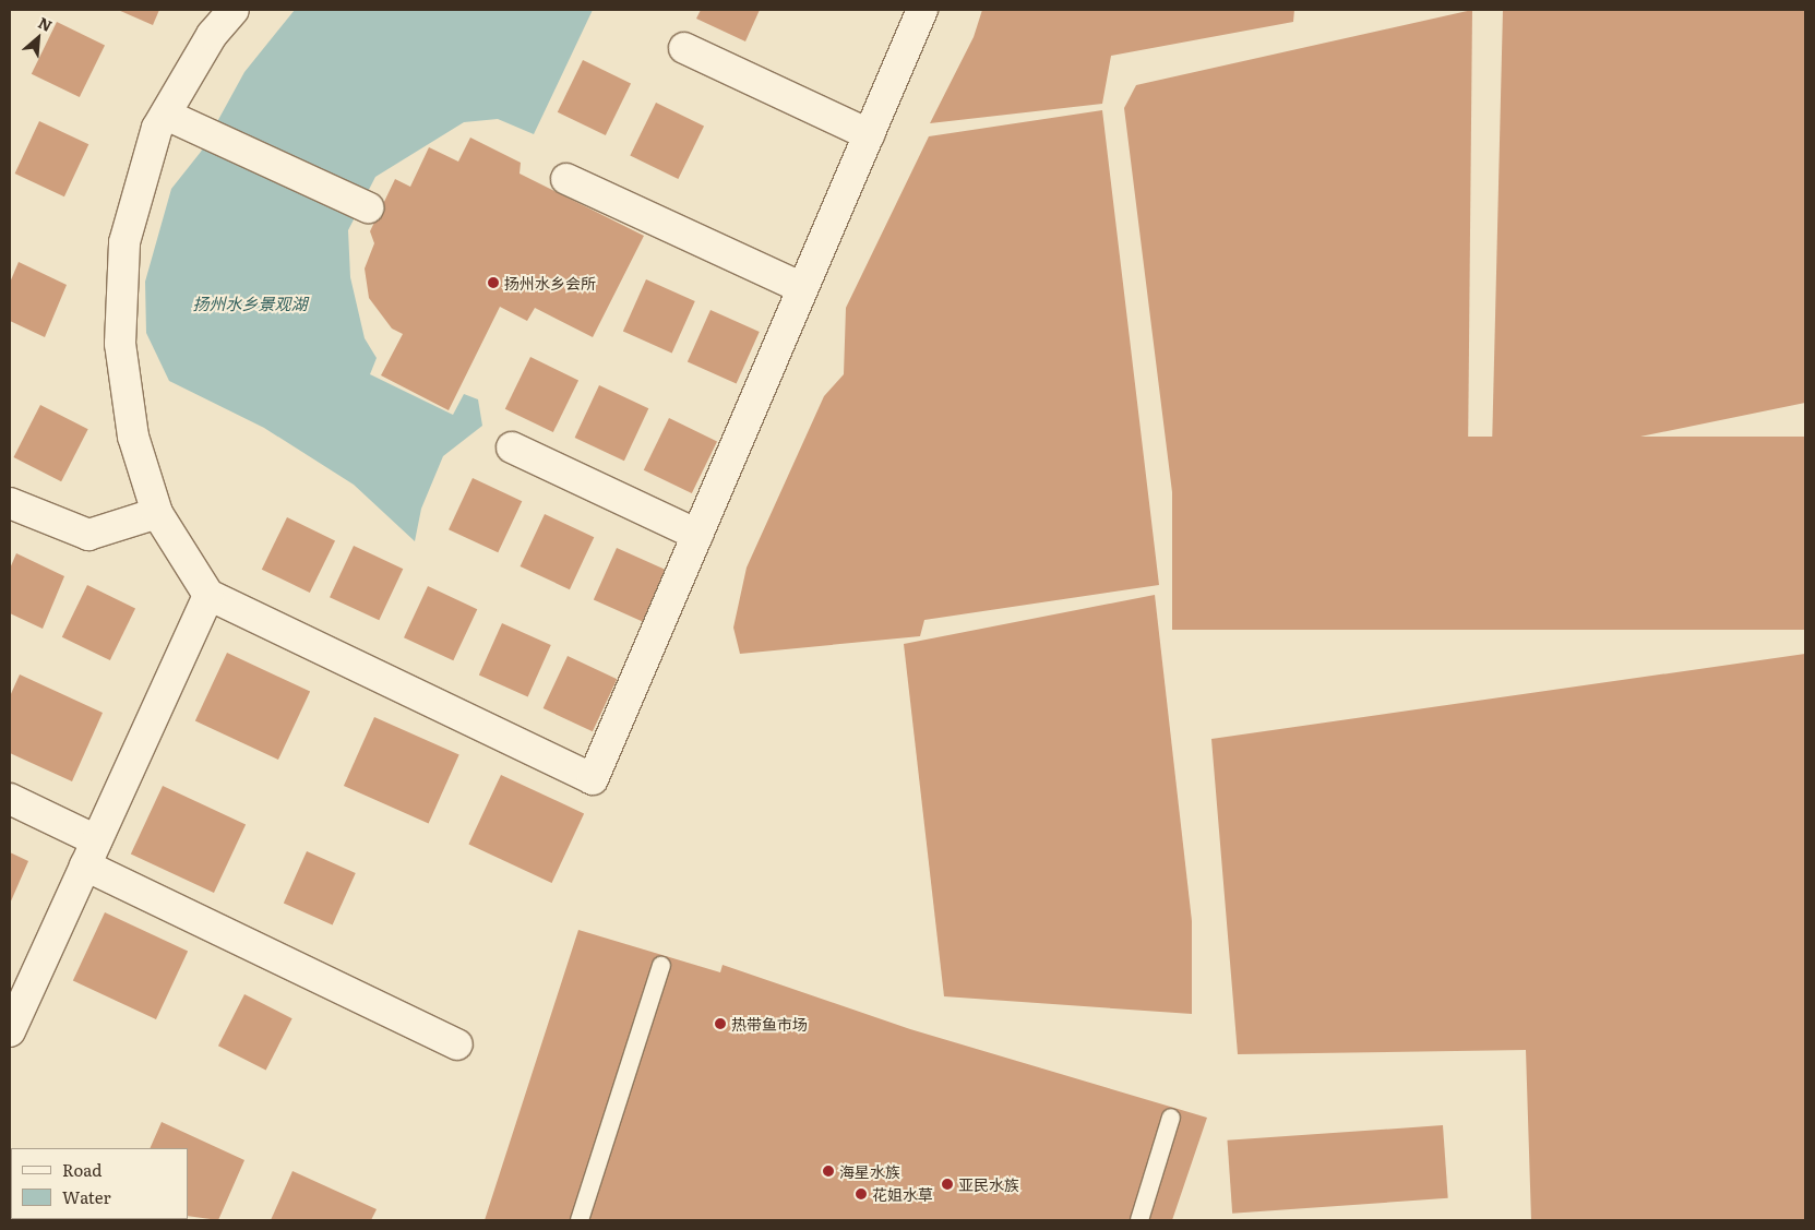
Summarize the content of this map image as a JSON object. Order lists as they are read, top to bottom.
{
  "water": ["扬州水乡景观湖"],
  "places": [
    "扬州水乡会所",
    "热带鱼市场",
    "海星水族",
    "亚民水族",
    "花姐水草"
  ],
  "legend": ["Road", "Water"],
  "north": "top right"
}
